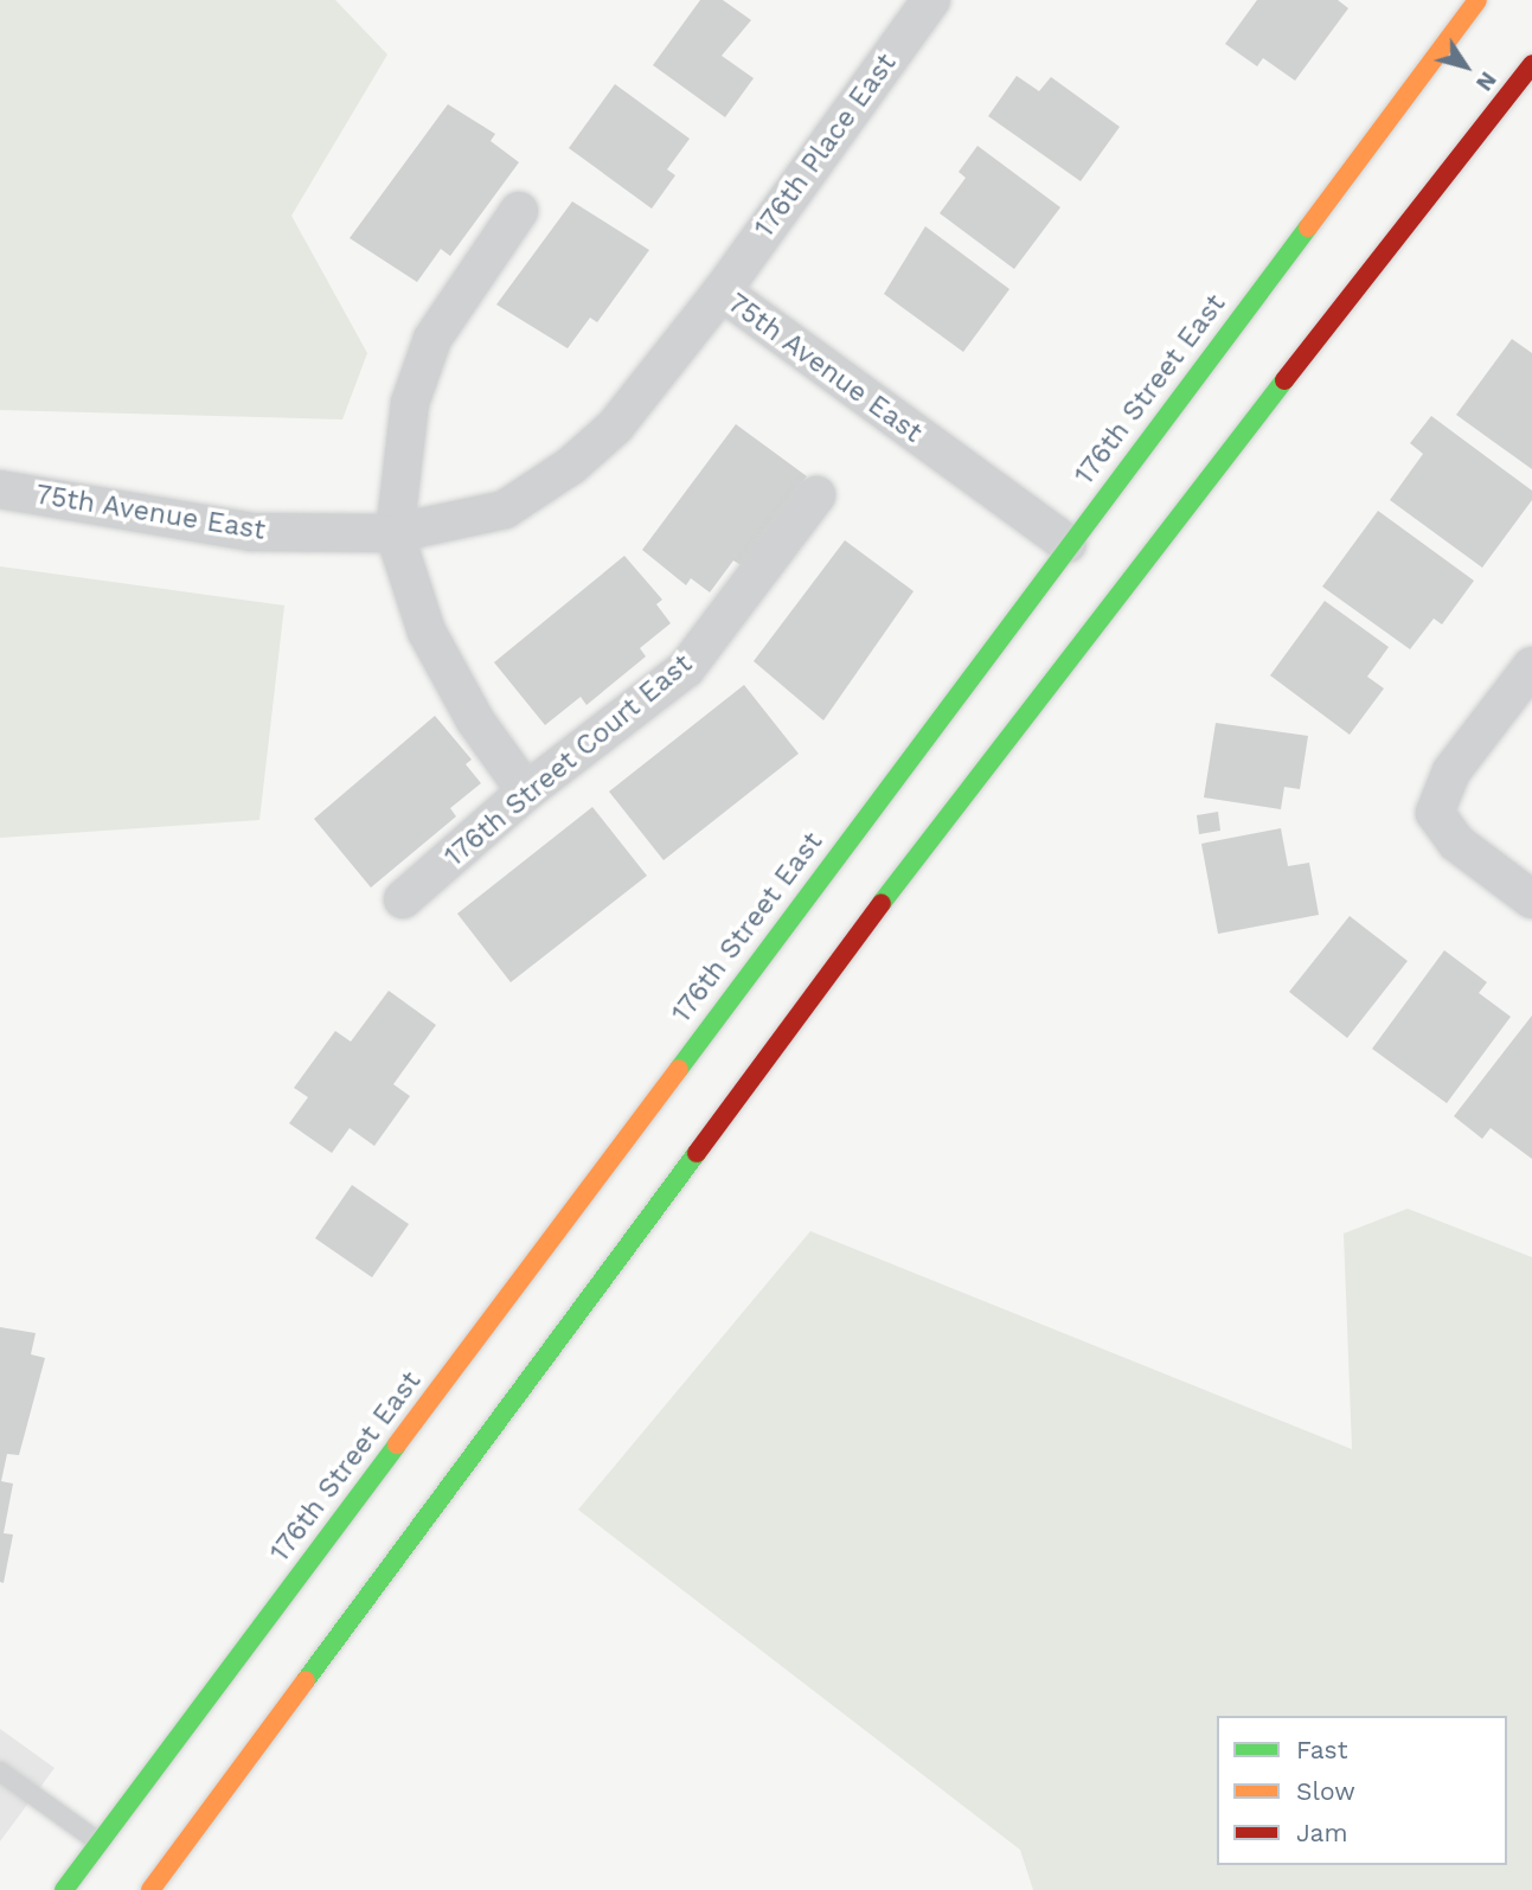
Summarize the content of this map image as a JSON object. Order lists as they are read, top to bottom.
{
  "streets": {
    "main road": ["176th Street East"],
    "street": ["176th Place East", "75th Avenue East", "176th Street Court East"]
  },
  "crossings": [
    ["176th Place East", "75th Avenue East"],
    ["75th Avenue East", "176th Street East"]
  ],
  "legend": ["Fast", "Slow", "Jam"],
  "north": "bottom right"
}
